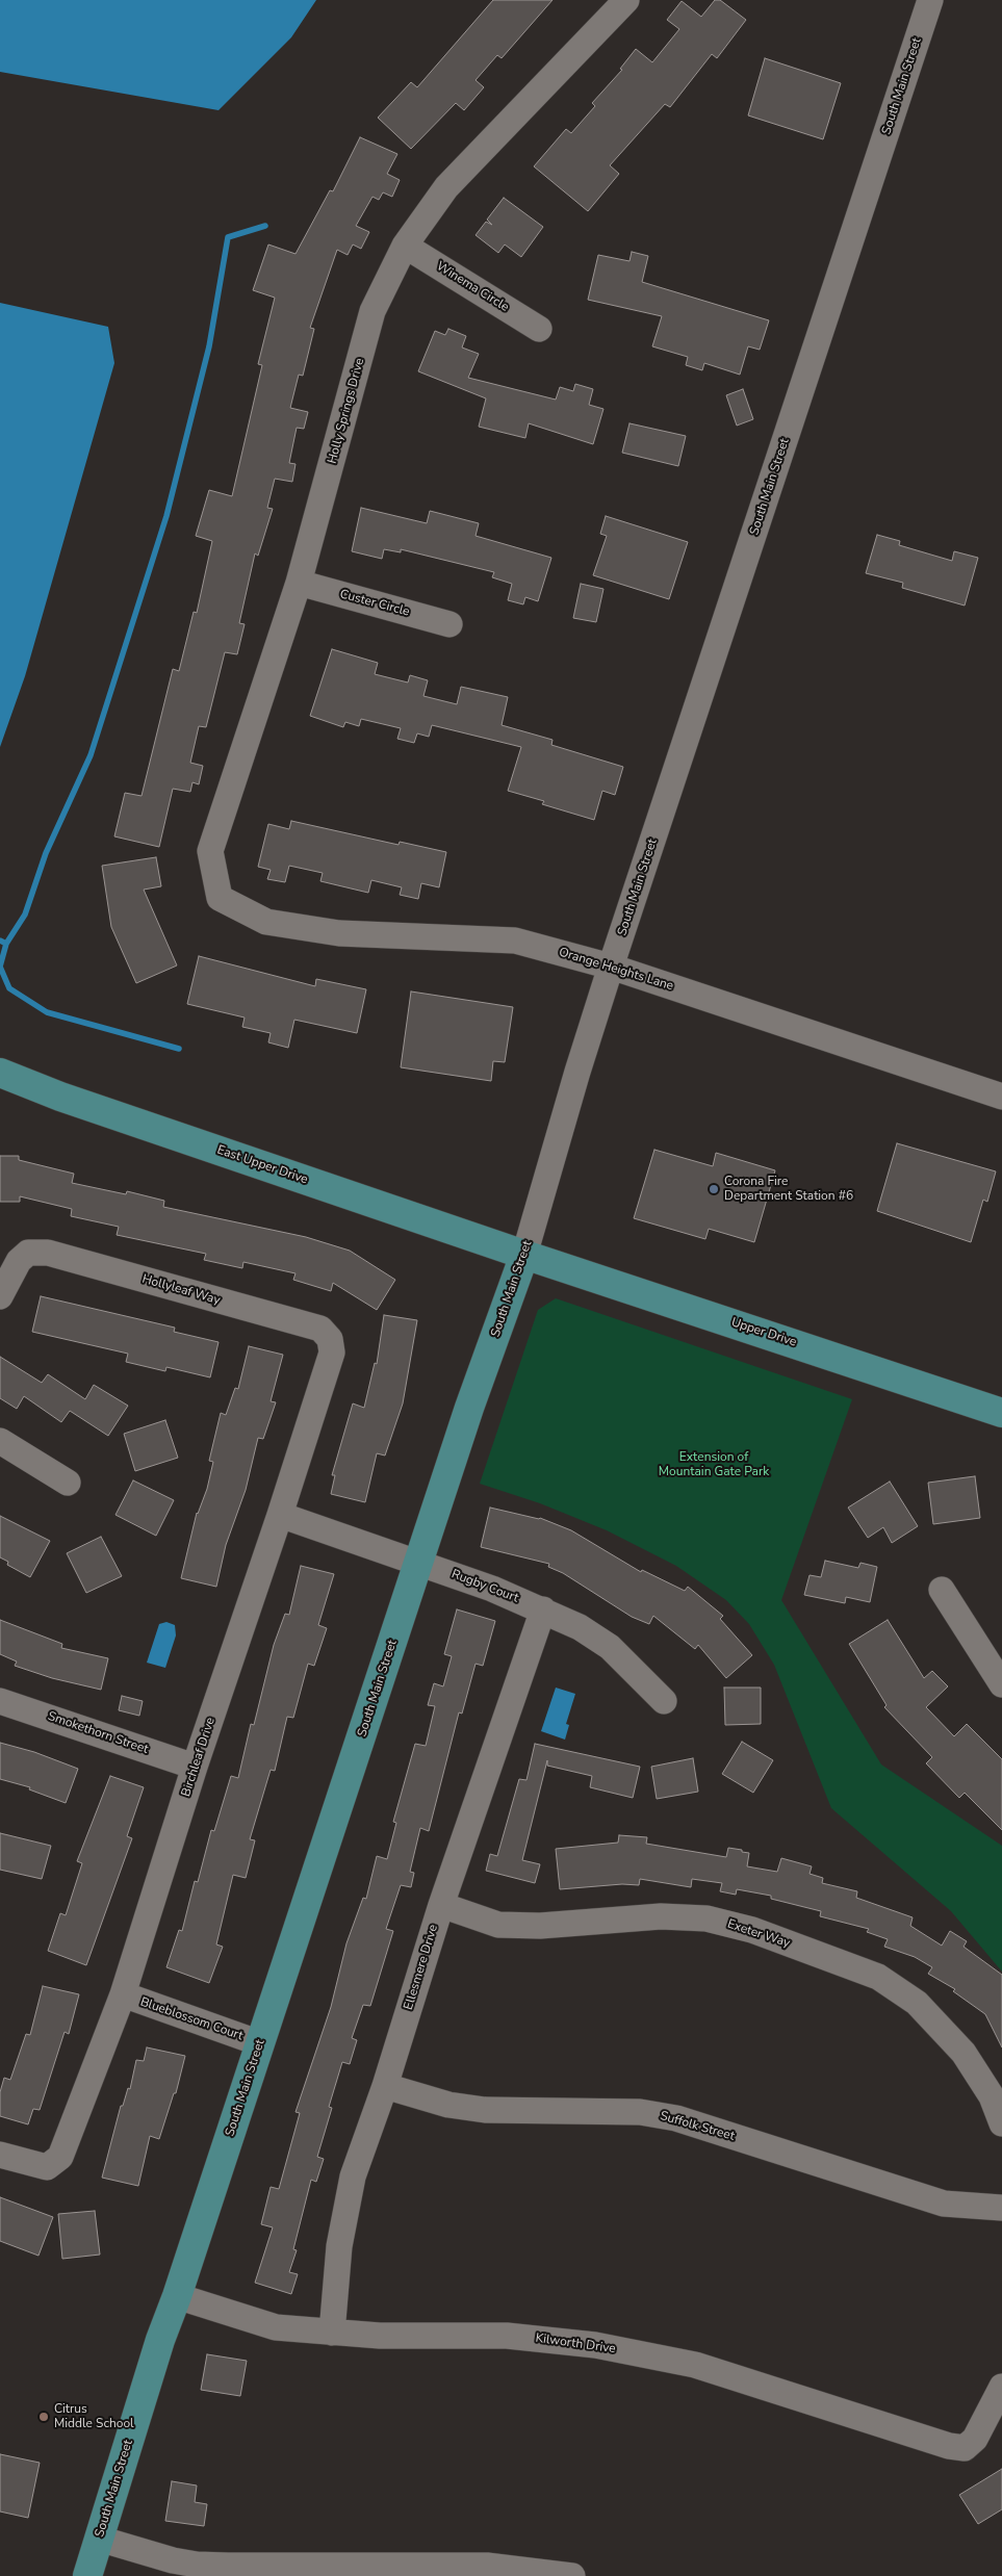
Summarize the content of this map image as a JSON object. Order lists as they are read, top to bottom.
{
  "streets": {
    "main road": ["South Main Street", "East Upper Drive", "Upper Drive"],
    "street": [
      "Winema Circle",
      "Holly Springs Drive",
      "Custer Circle",
      "Orange Heights Lane",
      "Hollyleaf Way",
      "Rugby Court",
      "Smokethorn Street",
      "Birchleaf Drive",
      "Exeter Way",
      "Ellesmere Drive",
      "Blueblossom Court",
      "Suffolk Street",
      "Kilworth Drive"
    ]
  },
  "crossings": [
    ["South Main Street", "Orange Heights Lane"],
    ["South Main Street", "East Upper Drive"],
    ["South Main Street", "Upper Drive"],
    ["South Main Street", "Rugby Court"],
    ["South Main Street", "Blueblossom Court"],
    ["South Main Street", "Kilworth Drive"],
    ["Winema Circle", "Holly Springs Drive"],
    ["Holly Springs Drive", "Custer Circle"],
    ["Holly Springs Drive", "Orange Heights Lane"],
    ["East Upper Drive", "Upper Drive"],
    ["Hollyleaf Way", "Birchleaf Drive"],
    ["Rugby Court", "Birchleaf Drive"],
    ["Rugby Court", "Ellesmere Drive"],
    ["Smokethorn Street", "Birchleaf Drive"],
    ["Birchleaf Drive", "Blueblossom Court"],
    ["Exeter Way", "Ellesmere Drive"],
    ["Ellesmere Drive", "Suffolk Street"],
    ["Ellesmere Drive", "Kilworth Drive"]
  ],
  "parks": ["Extension of Mountain Gate Park"],
  "places": ["Corona Fire Department Station #6", "Citrus Middle School"]
}
